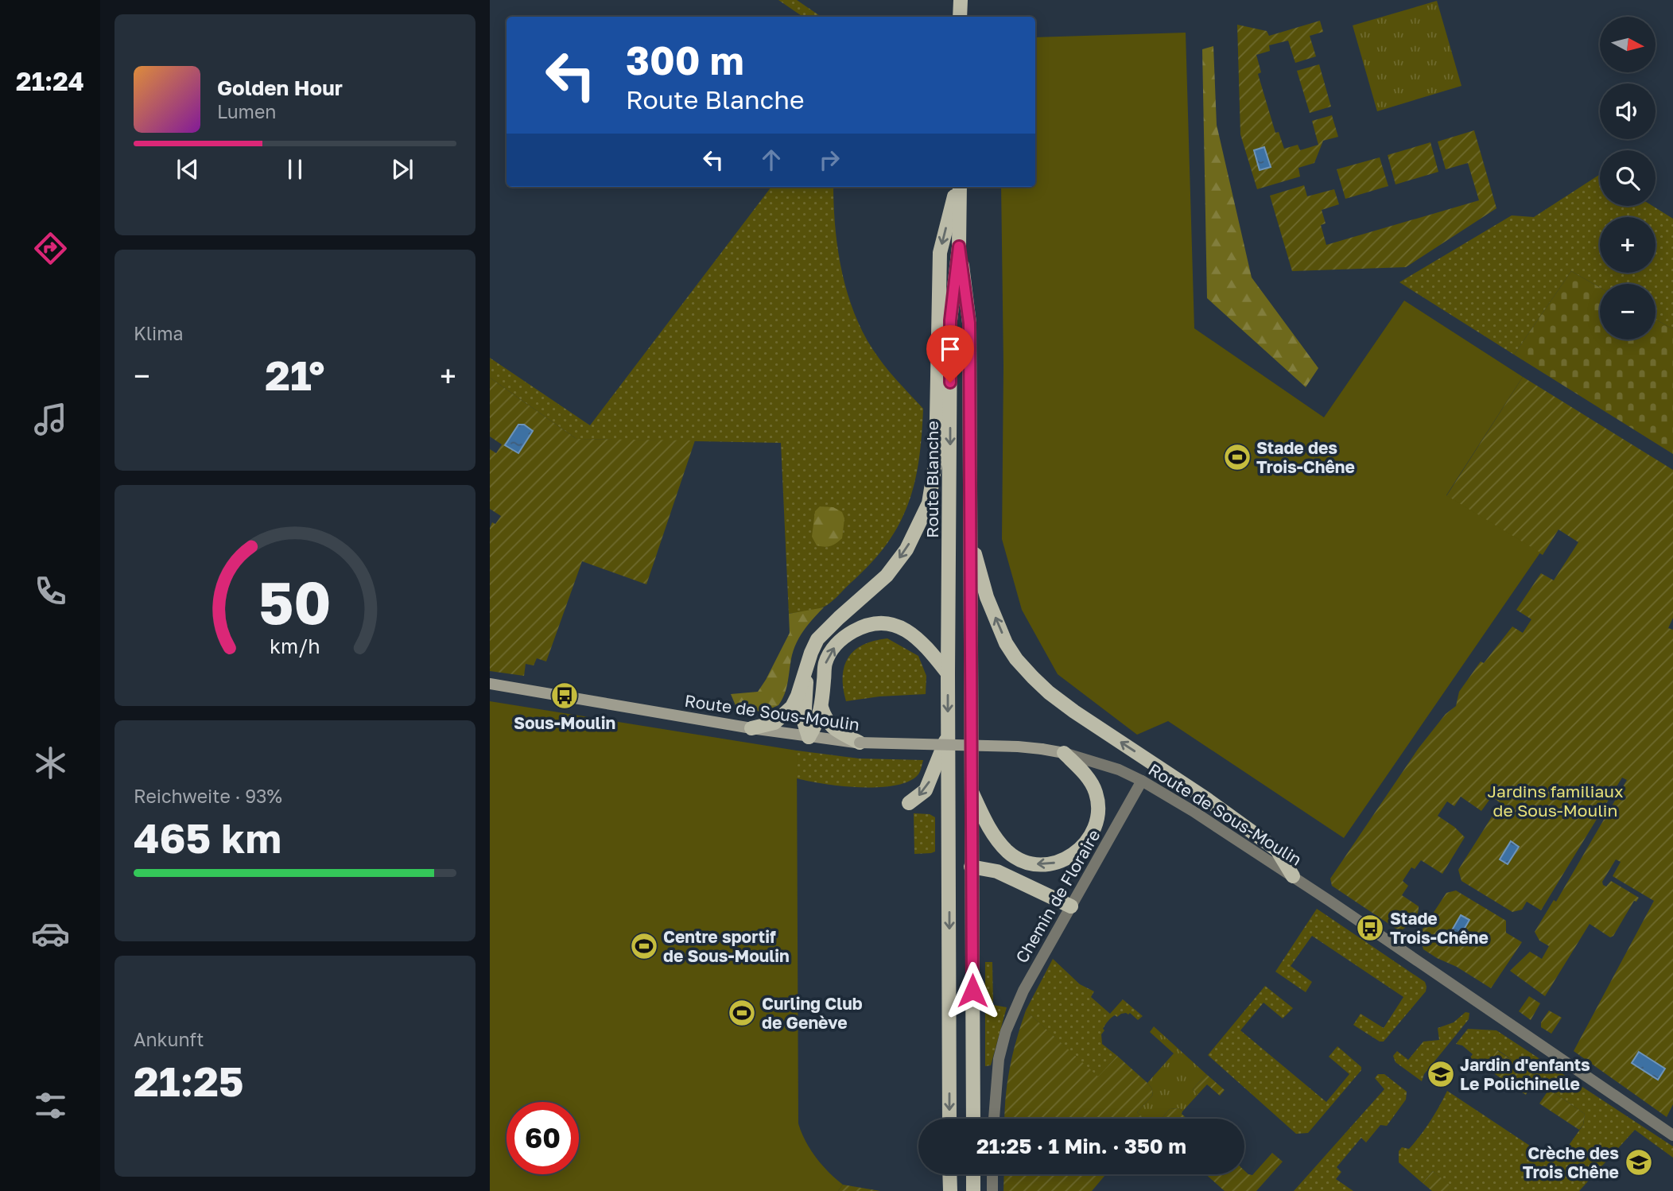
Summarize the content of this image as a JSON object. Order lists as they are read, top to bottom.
{
  "streets": {
    "main road": ["Route Blanche", "Route de Sous-Moulin"],
    "street": ["Chemin de Floraire"]
  },
  "crossings": [
    ["Route de Sous-Moulin", "Chemin de Floraire"]
  ],
  "parks": ["Jardins familiaux de Sous-Moulin"],
  "places": {
    "sports": ["Stade des Trois-Chêne", "Centre sportif de Sous-Moulin", "Curling Club de Genève"],
    "bus stop": ["Sous-Moulin", "Stade Trois-Chêne"],
    "school or university": ["Jardin d'enfants Le Polichinelle", "Crèche des Trois Chêne"]
  },
  "north": "right",
  "page": {
    "tabs": "21:24",
    "map_buttons": ["+", "−"],
    "turn": ["300 m", "Route Blanche"],
    "song": ["Golden Hour", "Lumen"],
    "tile": [
      "Klima",
      ["Reichweite · 93%", "465 km"],
      ["Ankunft", "21:25"]
    ],
    "heat": ["−", "21°", "+"],
    "limit": "60",
    "trip": "21:25 · 1 Min. · 350 m",
    "gauge": ["50", "km/h"]
  }
}
